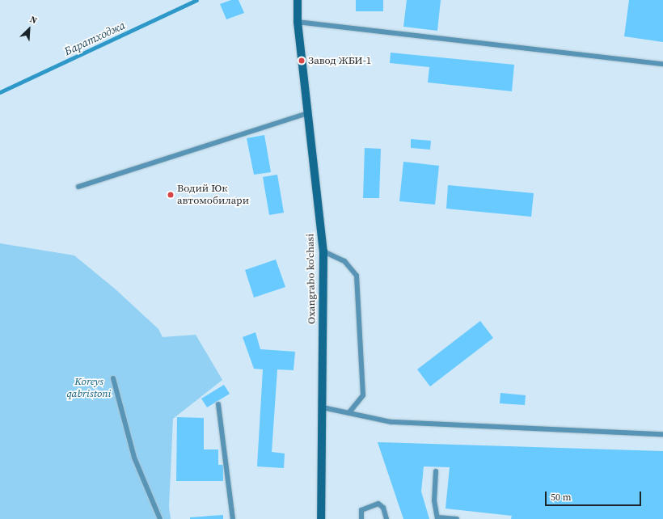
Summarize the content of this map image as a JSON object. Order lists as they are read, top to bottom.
{
  "streets": {
    "main road": ["Oxangrabo ko'chasi"]
  },
  "water": ["Баратходжа"],
  "parks": ["Koreys qabristoni"],
  "places": ["Завод ЖБИ-1", "Водий Юк автомобилари"],
  "scale_bar": "50 m",
  "north": "top right"
}
